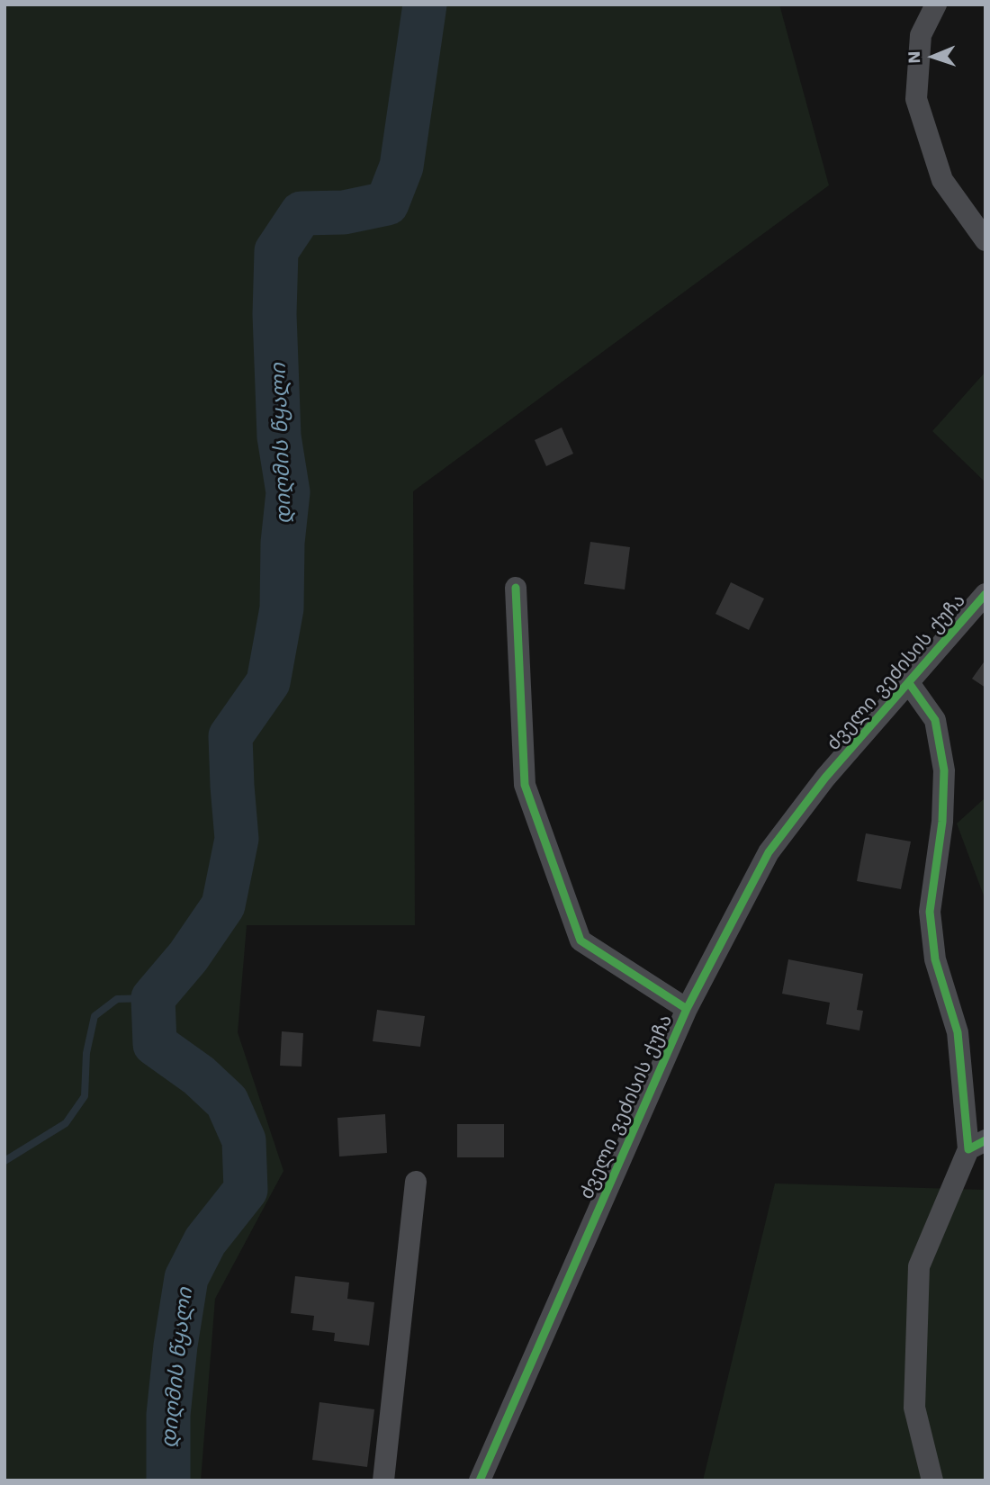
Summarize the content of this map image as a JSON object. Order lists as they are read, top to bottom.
{
  "streets": {
    "street": ["ძველი ვეძისის ქუჩა"]
  },
  "water": ["დიღმის წყალი"],
  "north": "left"
}
